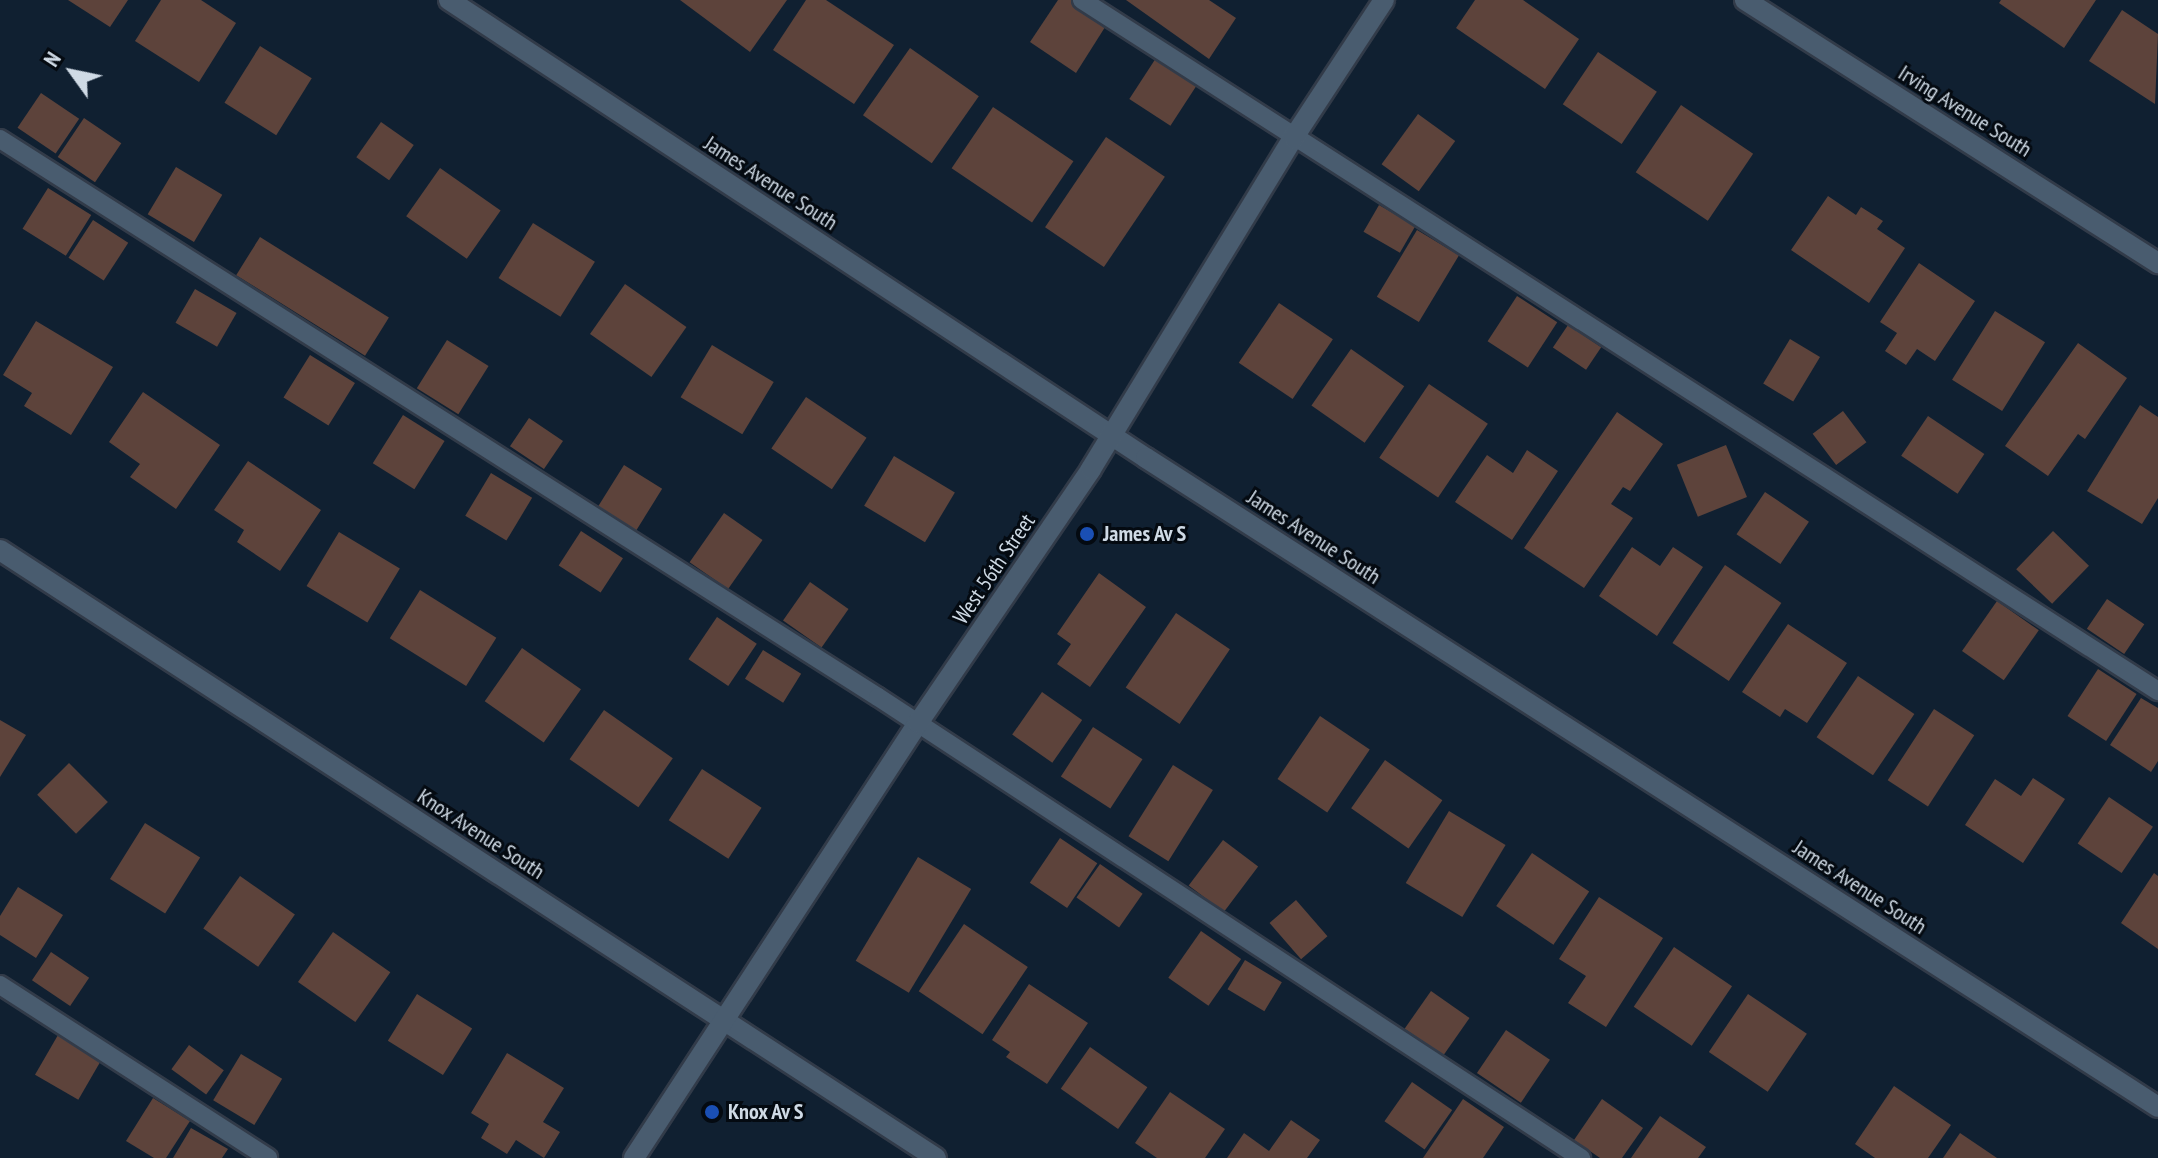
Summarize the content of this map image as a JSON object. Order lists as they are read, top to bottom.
{
  "streets": {
    "street": [
      "Irving Avenue South",
      "James Avenue South",
      "West 56th Street",
      "Knox Avenue South"
    ]
  },
  "crossings": [
    ["James Avenue South", "West 56th Street"],
    ["West 56th Street", "Knox Avenue South"]
  ],
  "places": ["James Av S", "Knox Av S"],
  "north": "top left"
}
